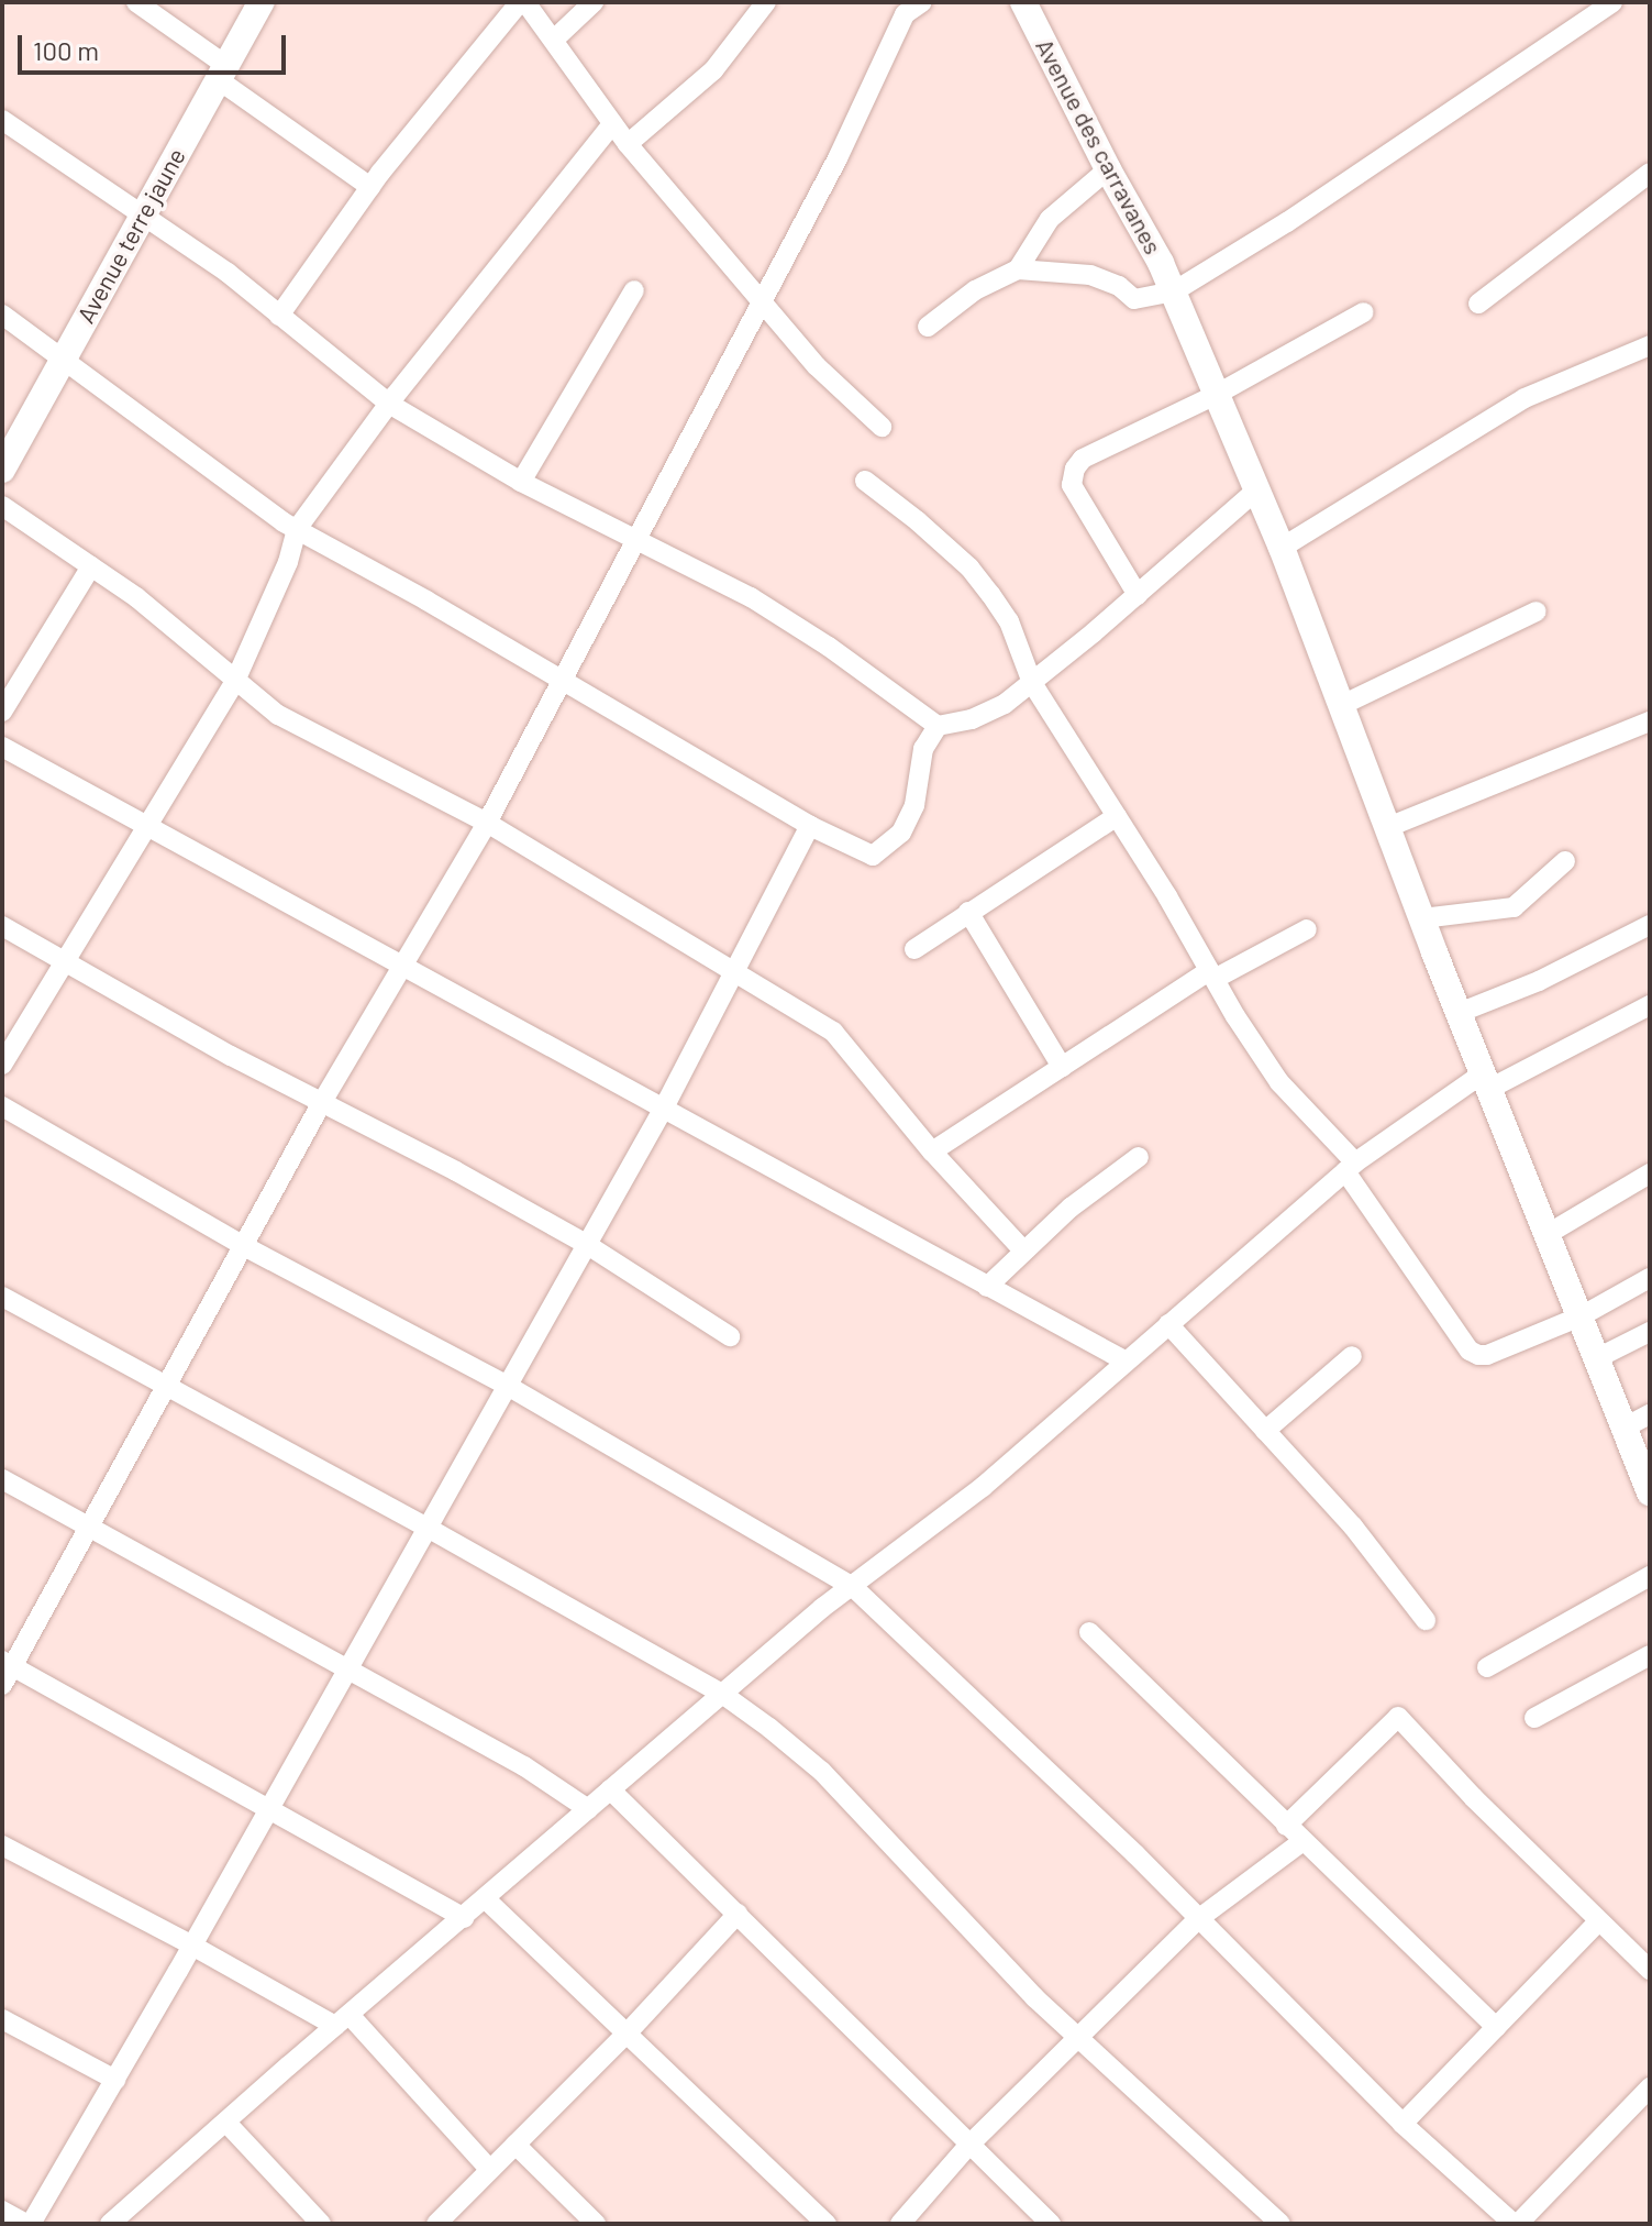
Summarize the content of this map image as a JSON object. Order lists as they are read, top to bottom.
{
  "streets": {
    "street": ["Avenue des carravanes", "Avenue terre jaune"]
  },
  "scale_bar": "100 m"
}
